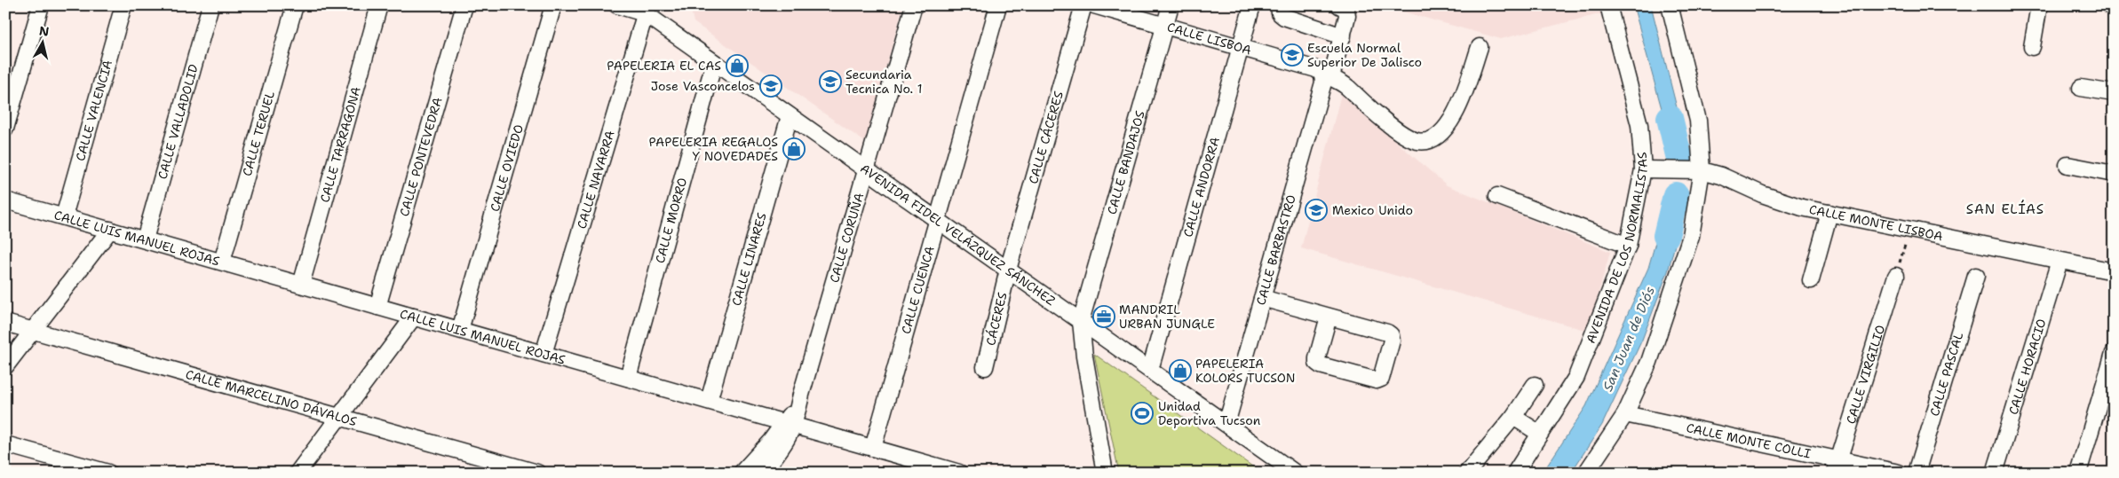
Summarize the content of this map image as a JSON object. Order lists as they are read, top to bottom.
{
  "streets": {
    "street": [
      "CALLE LISBOA",
      "CALLE VALENCIA",
      "CALLE VALLADOLID",
      "CALLE TERUEL",
      "CALLE CÁCERES",
      "CALLE TARRAGONA",
      "CALLE PONTEVEDRA",
      "CALLE BANDAJOS",
      "CALLE OVIEDO",
      "CALLE NAVARRA",
      "CALLE ANDORRA",
      "CALLE MORRO",
      "CALLE MONTE LISBOA",
      "AVENIDA FIDEL VELÁZQUEZ SÁNCHEZ",
      "CALLE LUIS MANUEL ROJAS",
      "CALLE CORUÑA",
      "AVENIDA DE LOS NORMALISTAS",
      "CALLE BARBASTRO",
      "CALLE LINARES",
      "CALLE CUENCA",
      "CÁCERES",
      "CALLE HORACIO",
      "CALLE VIRGILIO",
      "CALLE PASCAL",
      "CALLE MARCELINO DÁVALOS",
      "CALLE MONTE COLLI"
    ]
  },
  "crossings": [
    ["CALLE LISBOA", "CALLE BANDAJOS"],
    ["CALLE LISBOA", "CALLE ANDORRA"],
    ["CALLE LISBOA", "CALLE BARBASTRO"],
    ["CALLE VALENCIA", "CALLE LUIS MANUEL ROJAS"],
    ["CALLE VALLADOLID", "CALLE LUIS MANUEL ROJAS"],
    ["CALLE TERUEL", "CALLE LUIS MANUEL ROJAS"],
    ["CALLE CÁCERES", "AVENIDA FIDEL VELÁZQUEZ SÁNCHEZ"],
    ["CALLE CÁCERES", "CÁCERES"],
    ["CALLE TARRAGONA", "CALLE LUIS MANUEL ROJAS"],
    ["CALLE PONTEVEDRA", "CALLE LUIS MANUEL ROJAS"],
    ["CALLE BANDAJOS", "AVENIDA FIDEL VELÁZQUEZ SÁNCHEZ"],
    ["CALLE OVIEDO", "CALLE LUIS MANUEL ROJAS"],
    ["CALLE NAVARRA", "AVENIDA FIDEL VELÁZQUEZ SÁNCHEZ"],
    ["CALLE NAVARRA", "CALLE LUIS MANUEL ROJAS"],
    ["CALLE ANDORRA", "AVENIDA FIDEL VELÁZQUEZ SÁNCHEZ"],
    ["CALLE MORRO", "AVENIDA FIDEL VELÁZQUEZ SÁNCHEZ"],
    ["CALLE MORRO", "CALLE LUIS MANUEL ROJAS"],
    ["CALLE MONTE LISBOA", "AVENIDA DE LOS NORMALISTAS"],
    ["CALLE MONTE LISBOA", "CALLE HORACIO"],
    ["AVENIDA FIDEL VELÁZQUEZ SÁNCHEZ", "CALLE CORUÑA"],
    ["AVENIDA FIDEL VELÁZQUEZ SÁNCHEZ", "CALLE BARBASTRO"],
    ["AVENIDA FIDEL VELÁZQUEZ SÁNCHEZ", "CALLE LINARES"],
    ["AVENIDA FIDEL VELÁZQUEZ SÁNCHEZ", "CALLE CUENCA"],
    ["AVENIDA FIDEL VELÁZQUEZ SÁNCHEZ", "CÁCERES"],
    ["CALLE LUIS MANUEL ROJAS", "CALLE CORUÑA"],
    ["CALLE LUIS MANUEL ROJAS", "CALLE LINARES"],
    ["CALLE LUIS MANUEL ROJAS", "CALLE CUENCA"],
    ["CALLE VIRGILIO", "CALLE MONTE COLLI"]
  ],
  "districts": ["SAN ELÍAS"],
  "water": ["San Juan de Diós"],
  "places": {
    "school or university": [
      "Escuela Normal Superior De Jalisco",
      "Secundaria Tecnica No. 1",
      "Jose Vasconcelos",
      "Mexico Unido"
    ],
    "shop": ["PAPELERIA EL CAS", "PAPELERIA REGALOS Y NOVEDADES", "PAPELERIA KOLORS TUCSON"],
    "office": ["MANDRIL URBAN JUNGLE"],
    "sports": ["Unidad Deportiva Tucson"]
  },
  "north": "top"
}
